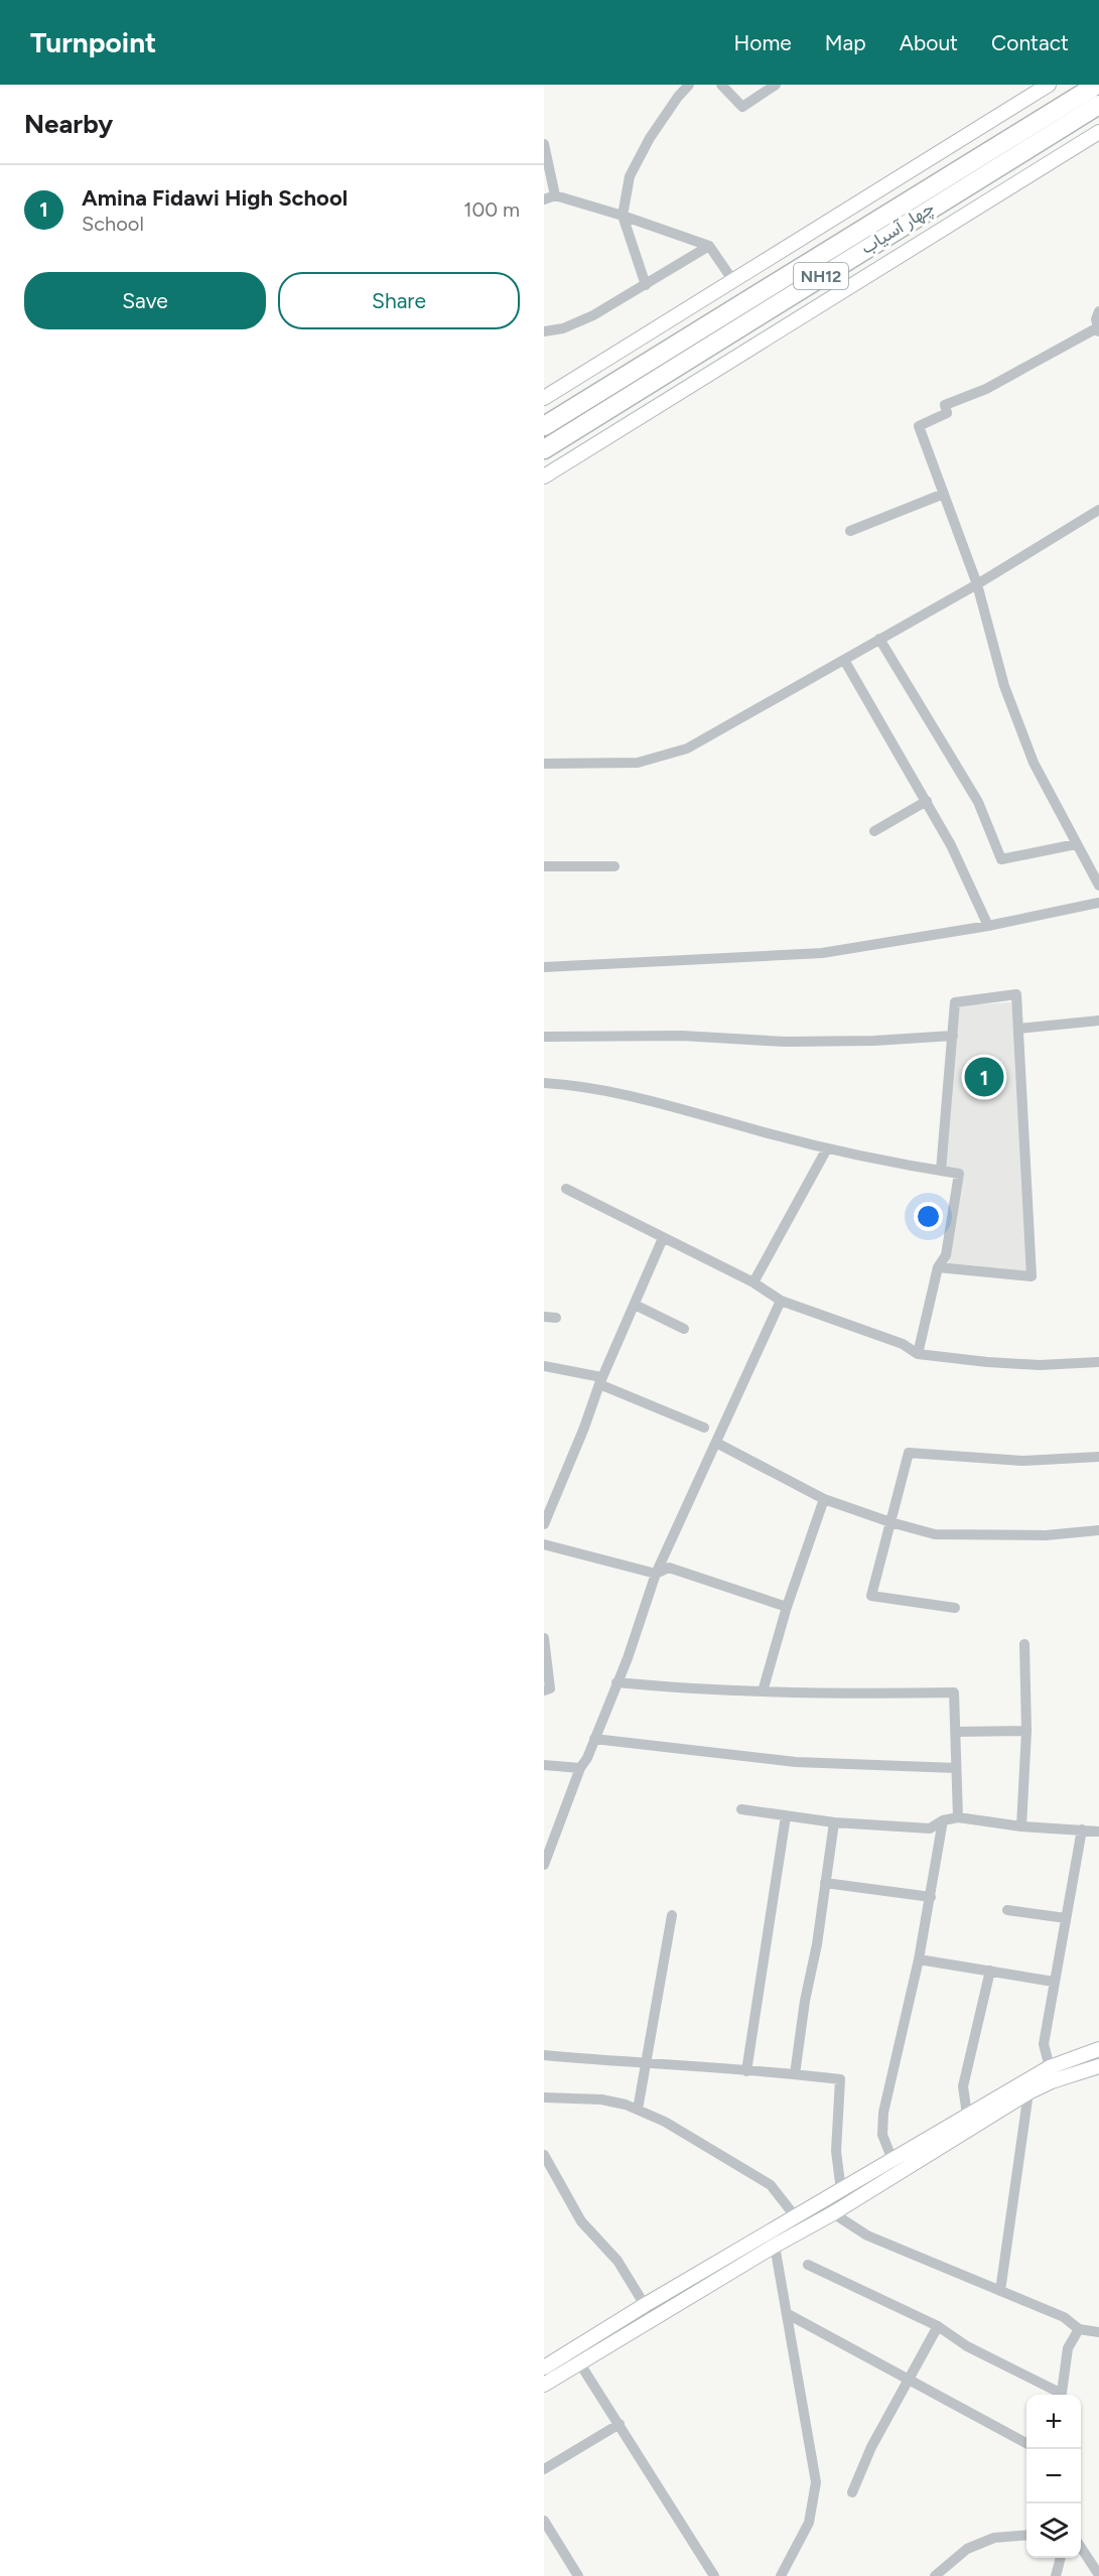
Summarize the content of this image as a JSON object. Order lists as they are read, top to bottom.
{
  "streets": {
    "highway": ["چهار آسیاب", "NH12"]
  },
  "page": {
    "header": "Turnpoint",
    "nav": [
      "Home",
      "Map",
      "About",
      "Contact"
    ],
    "heading": "Nearby",
    "list": [
      {
        "mark": "1",
        "name": "Amina Fidawi High School",
        "note": "School",
        "value": "100 m"
      }
    ],
    "buttons": ["Save", "Share"],
    "pins": "1",
    "map_buttons": ["+", "−"]
  }
}
